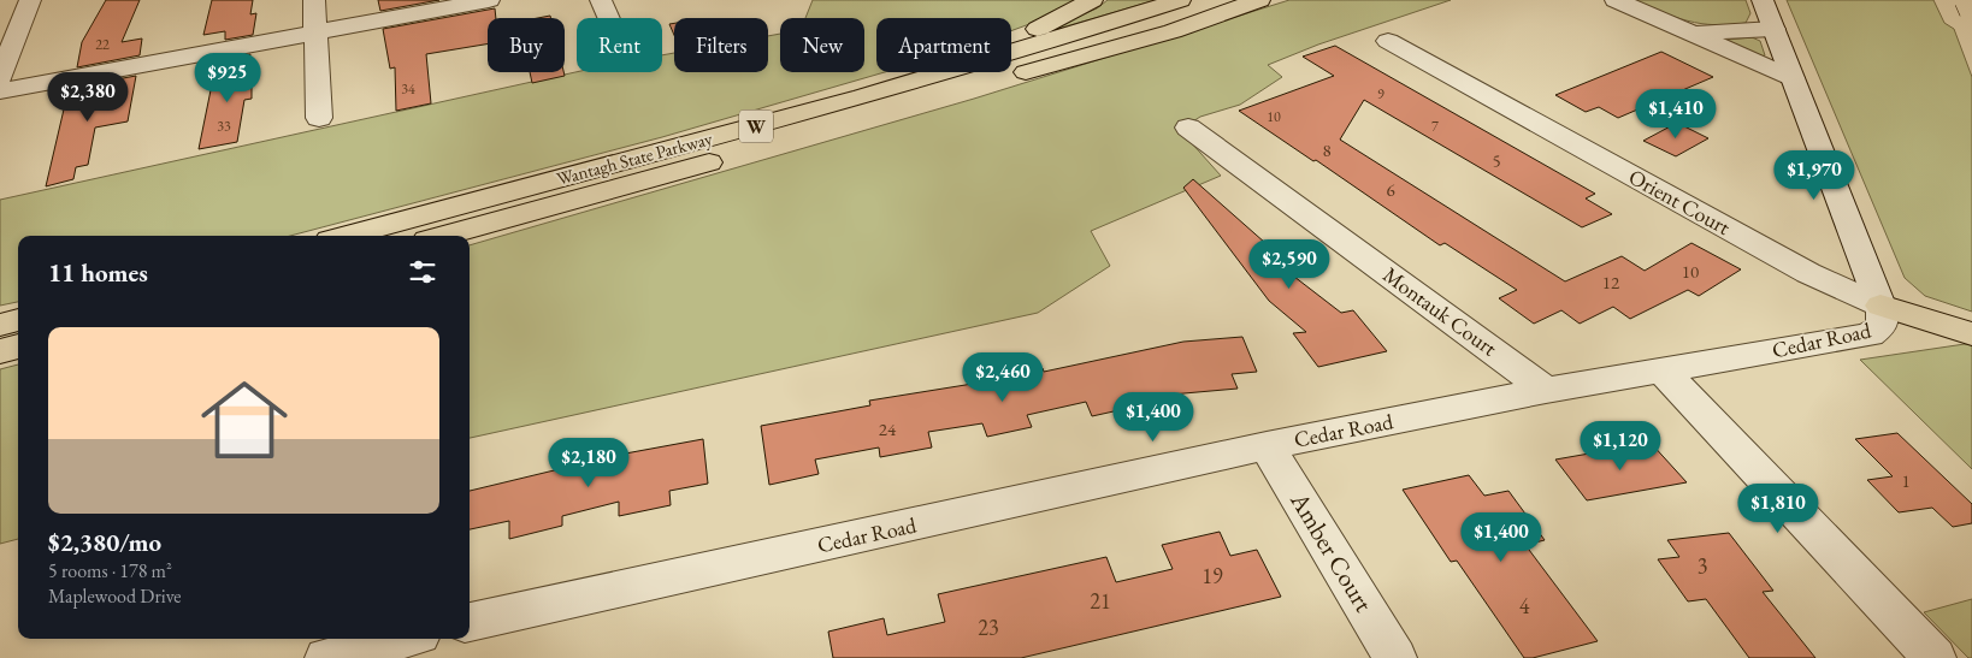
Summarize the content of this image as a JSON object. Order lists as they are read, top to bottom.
{
  "streets": {
    "highway": ["W", "Wantagh State Parkway"],
    "street": [
      "Orient Court",
      "Montauk Court",
      "Cedar Road",
      "Amber Court"
    ]
  },
  "crossings": [
    ["Orient Court", "Cedar Road"],
    ["Montauk Court", "Cedar Road"],
    ["Cedar Road", "Amber Court"]
  ],
  "house_numbers": [
    "22",
    "34",
    "9",
    "10",
    "33",
    "7",
    "8",
    "5",
    "6",
    "10",
    "12",
    "24",
    "1",
    "3",
    "19",
    "21",
    "4",
    "23"
  ],
  "page": {
    "chip": [
      "Buy",
      "Rent",
      "Filters",
      "New",
      "Apartment"
    ],
    "price": [
      "$925",
      "$2,380",
      "$1,410",
      "$1,970",
      "$2,590",
      "$2,460",
      "$1,400",
      "$1,120",
      "$2,180",
      "$1,810",
      "$1,400"
    ],
    "heading": "11 homes",
    "list": [
      {
        "name": "$2,380/mo",
        "note": "5 rooms · 178 m² · Maplewood Drive"
      }
    ]
  }
}
